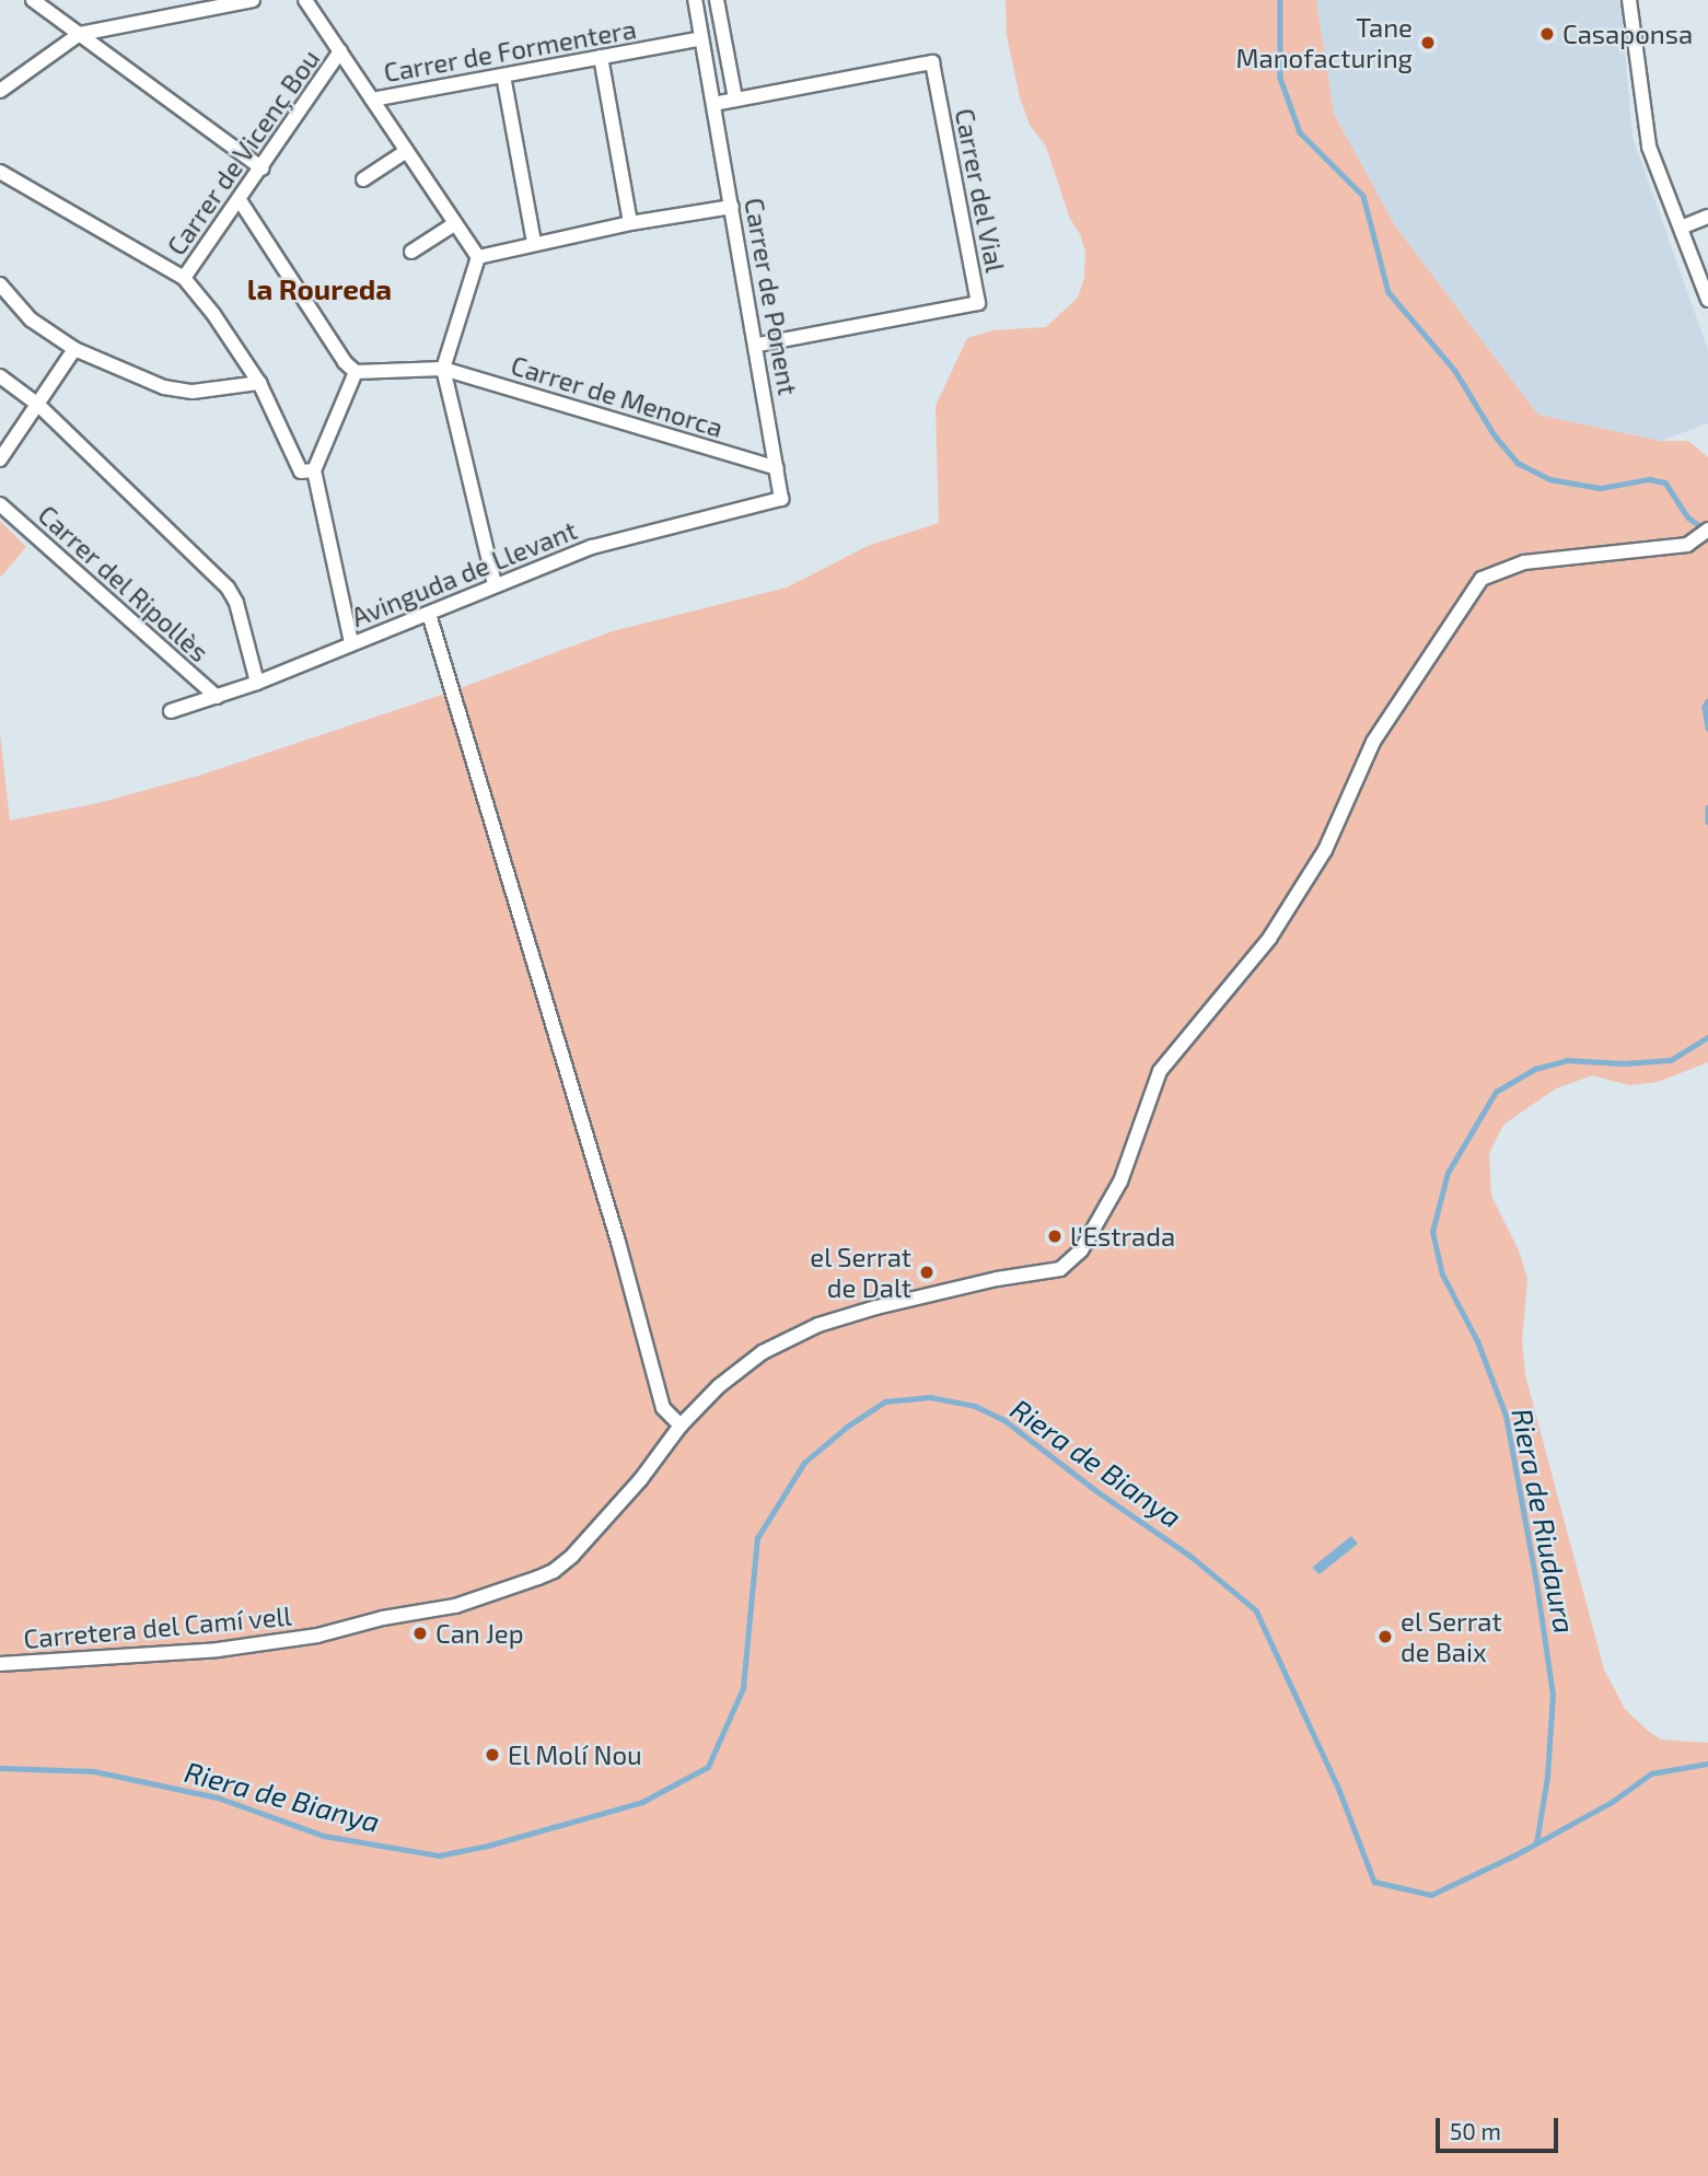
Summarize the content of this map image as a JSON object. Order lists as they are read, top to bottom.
{
  "streets": {
    "street": [
      "Carrer de Formentera",
      "Carrer de Vicenç Bou",
      "Carrer del Vial",
      "Carrer de Ponent",
      "Carrer de Menorca",
      "Avinguda de Llevant",
      "Carrer del Ripollès",
      "Carretera del Camí vell"
    ]
  },
  "crossings": [
    ["Carrer de Formentera", "Carrer de Ponent"],
    ["Carrer del Vial", "Carrer de Ponent"],
    ["Carrer de Ponent", "Carrer de Menorca"],
    ["Carrer de Ponent", "Avinguda de Llevant"],
    ["Avinguda de Llevant", "Carrer del Ripollès"]
  ],
  "districts": ["la Roureda"],
  "water": ["Riera de Bianya", "Riera de Riudaura"],
  "places": [
    "Casaponsa",
    "Tane Manofacturing",
    "l'Estrada",
    "el Serrat de Dalt",
    "Can Jep",
    "el Serrat de Baix",
    "El Molí Nou"
  ],
  "scale_bar": "50 m"
}
